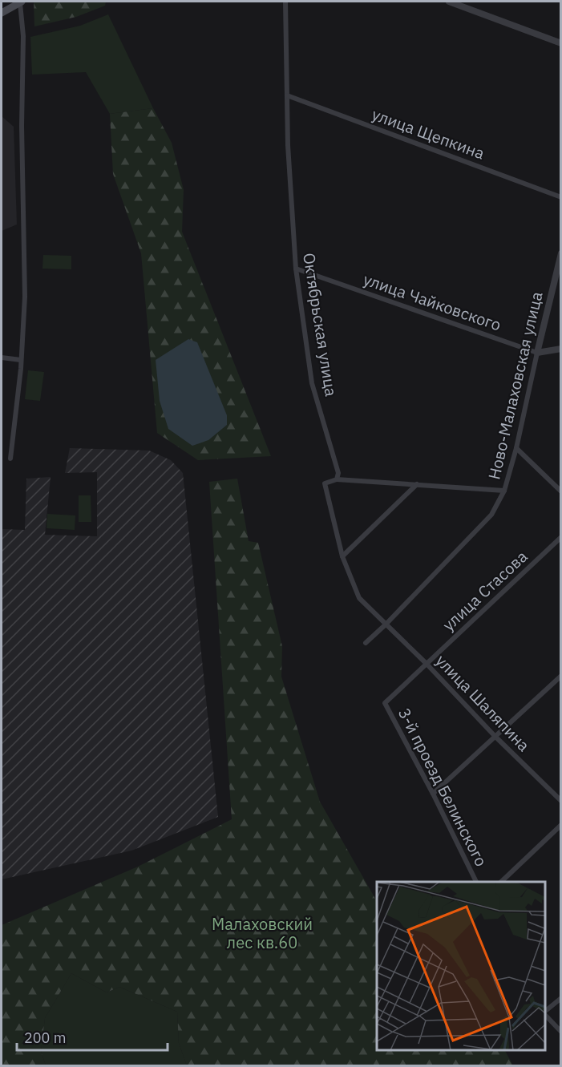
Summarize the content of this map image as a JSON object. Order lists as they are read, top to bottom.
{
  "streets": {
    "street": [
      "улица Щепкина",
      "улица Чайковского",
      "Октябрьская улица",
      "Ново-Малаховская улица",
      "улица Стасова",
      "улица Шаляпина",
      "3-й проезд Белинского"
    ]
  },
  "crossings": [
    ["улица Щепкина", "Октябрьская улица"],
    ["улица Чайковского", "Октябрьская улица"],
    ["улица Чайковского", "Ново-Малаховская улица"],
    ["Ново-Малаховская улица", "улица Шаляпина"],
    ["улица Стасова", "улица Шаляпина"],
    ["улица Стасова", "3-й проезд Белинского"]
  ],
  "parks": ["Малаховский лес кв.60"],
  "scale_bar": "200 m"
}
